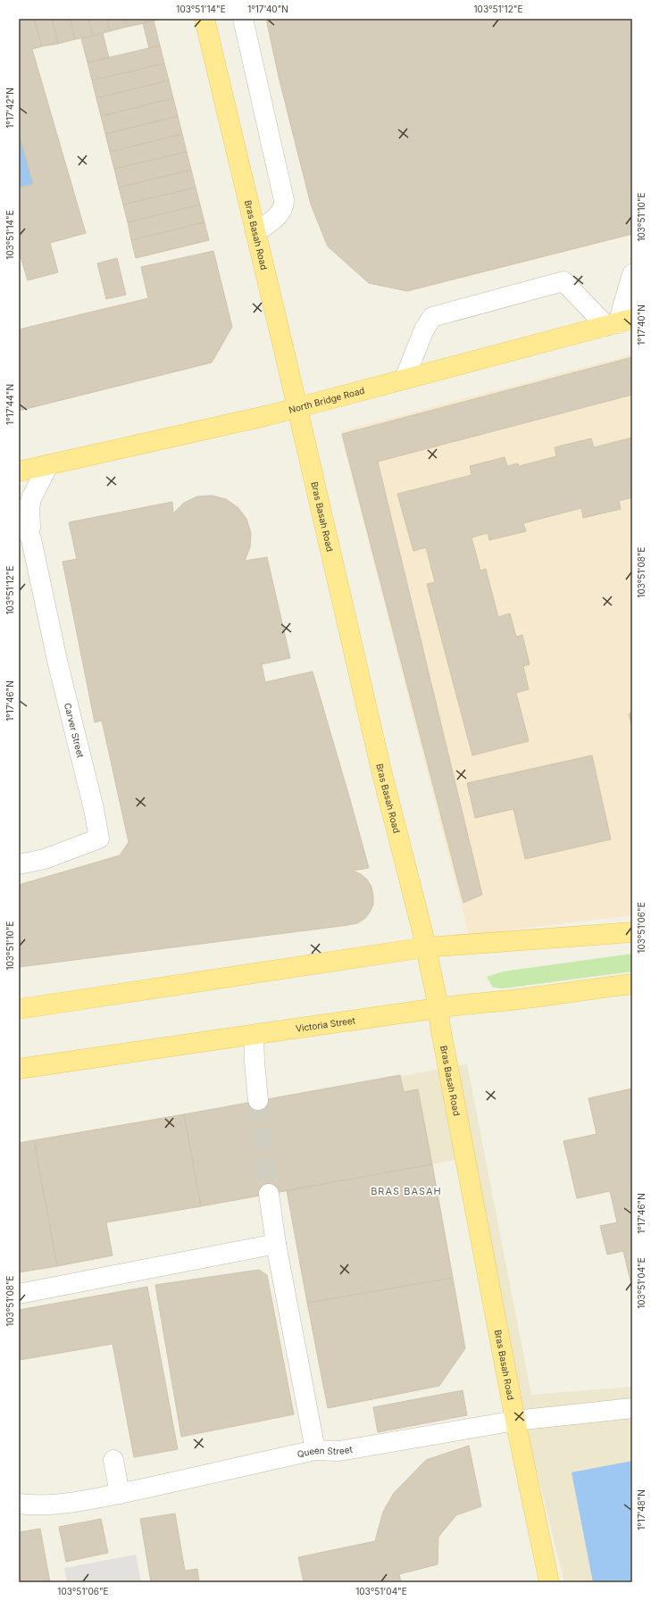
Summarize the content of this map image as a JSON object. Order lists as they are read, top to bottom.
{
  "streets": {
    "main road": ["Bras Basah Road", "North Bridge Road", "Victoria Street"],
    "street": ["Carver Street", "Queen Street"]
  },
  "crossings": [
    ["Bras Basah Road", "North Bridge Road"],
    ["Bras Basah Road", "Victoria Street"],
    ["Bras Basah Road", "Queen Street"],
    ["North Bridge Road", "Carver Street"]
  ],
  "districts": ["BRAS BASAH"],
  "coordinates": [
    "103°51'14\"E",
    "1°17'40\"N",
    "103°51'12\"E",
    "1°17'42\"N",
    "103°51'10\"E",
    "1°17'44\"N",
    "103°51'08\"E",
    "1°17'46\"N",
    "103°51'06\"E",
    "103°51'04\"E",
    "1°17'48\"N"
  ]
}
